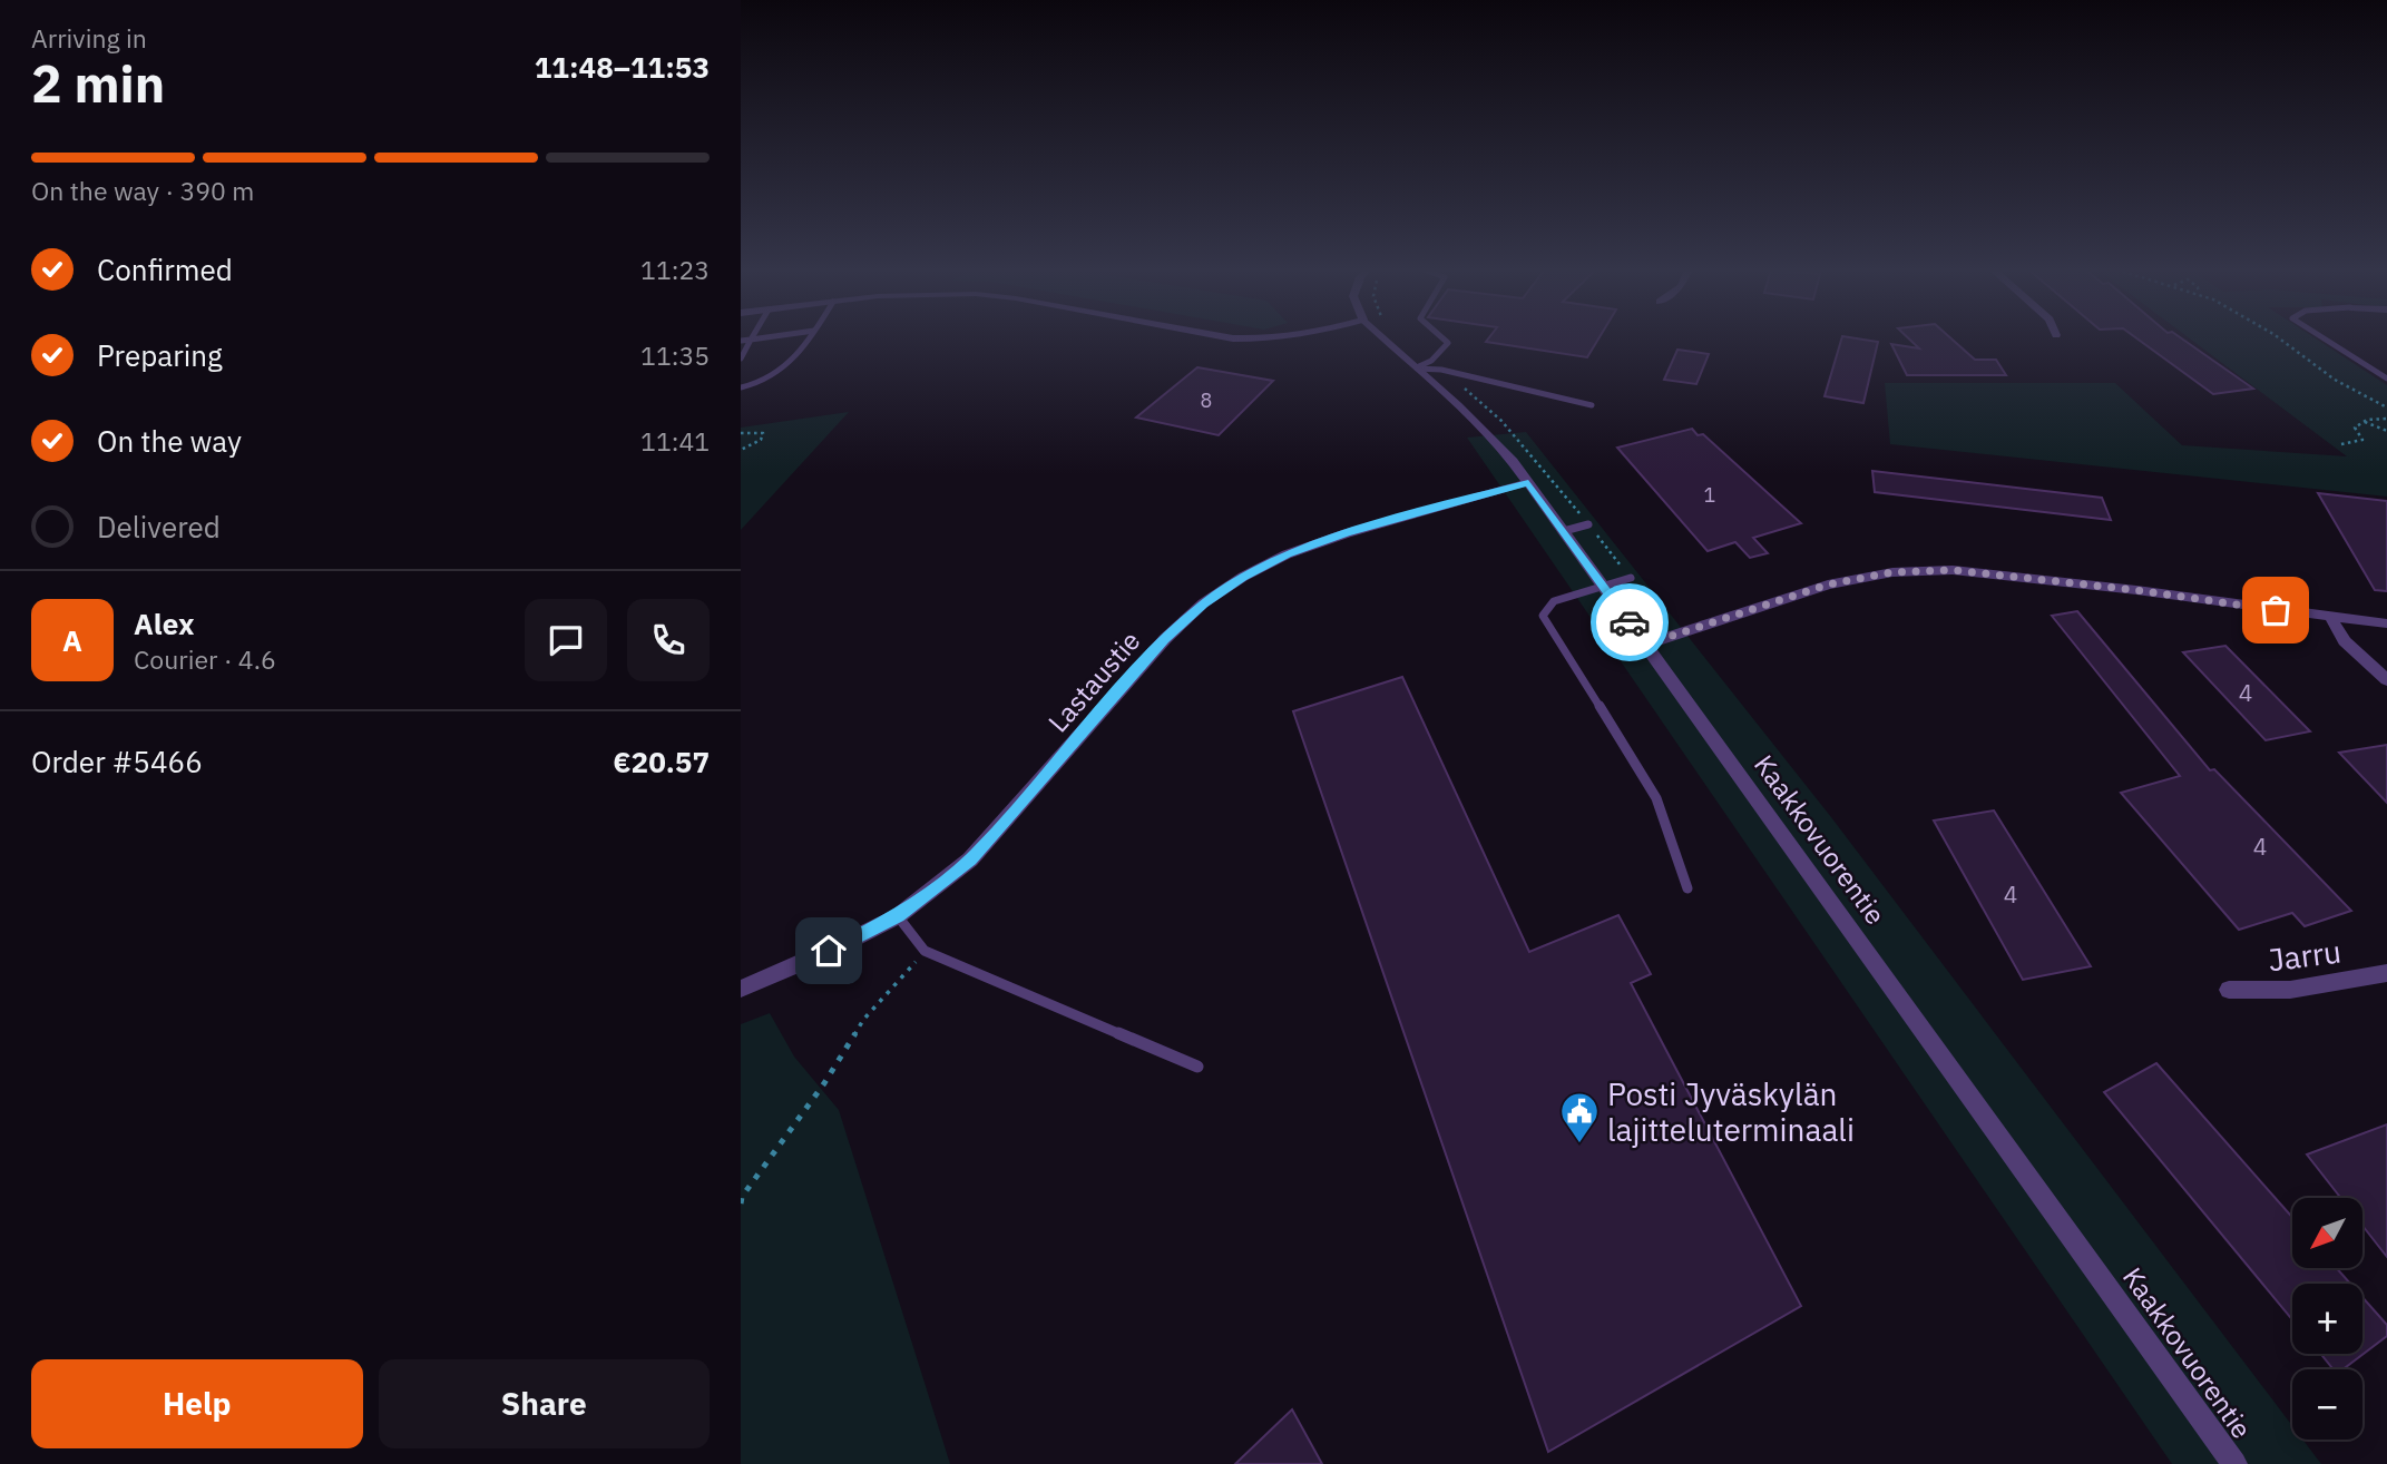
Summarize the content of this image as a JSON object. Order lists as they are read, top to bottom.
{
  "streets": {
    "street": ["Lastaustie", "Kaakkovuorentie", "Jarru"]
  },
  "crossings": [
    ["Lastaustie", "Kaakkovuorentie"]
  ],
  "places": {
    "public building": ["Posti Jyväskylän lajitteluterminaali"]
  },
  "house_numbers": [
    "8",
    "1",
    "4",
    "4",
    "4"
  ],
  "north": "bottom left",
  "page": {
    "heading": ["2 min", "Arriving in", "11:48–11:53"],
    "panel": [
      "Alex",
      "Courier · 4.6",
      "Order #5466",
      "€20.57"
    ],
    "bar": "On the way · 390 m",
    "list": [
      ["Confirmed", "11:23"],
      ["Preparing", "11:35"],
      ["On the way", "11:41"],
      "Delivered"
    ],
    "round": "A",
    "map_buttons": ["+", "−"],
    "buttons": ["Help", "Share"]
  }
}
